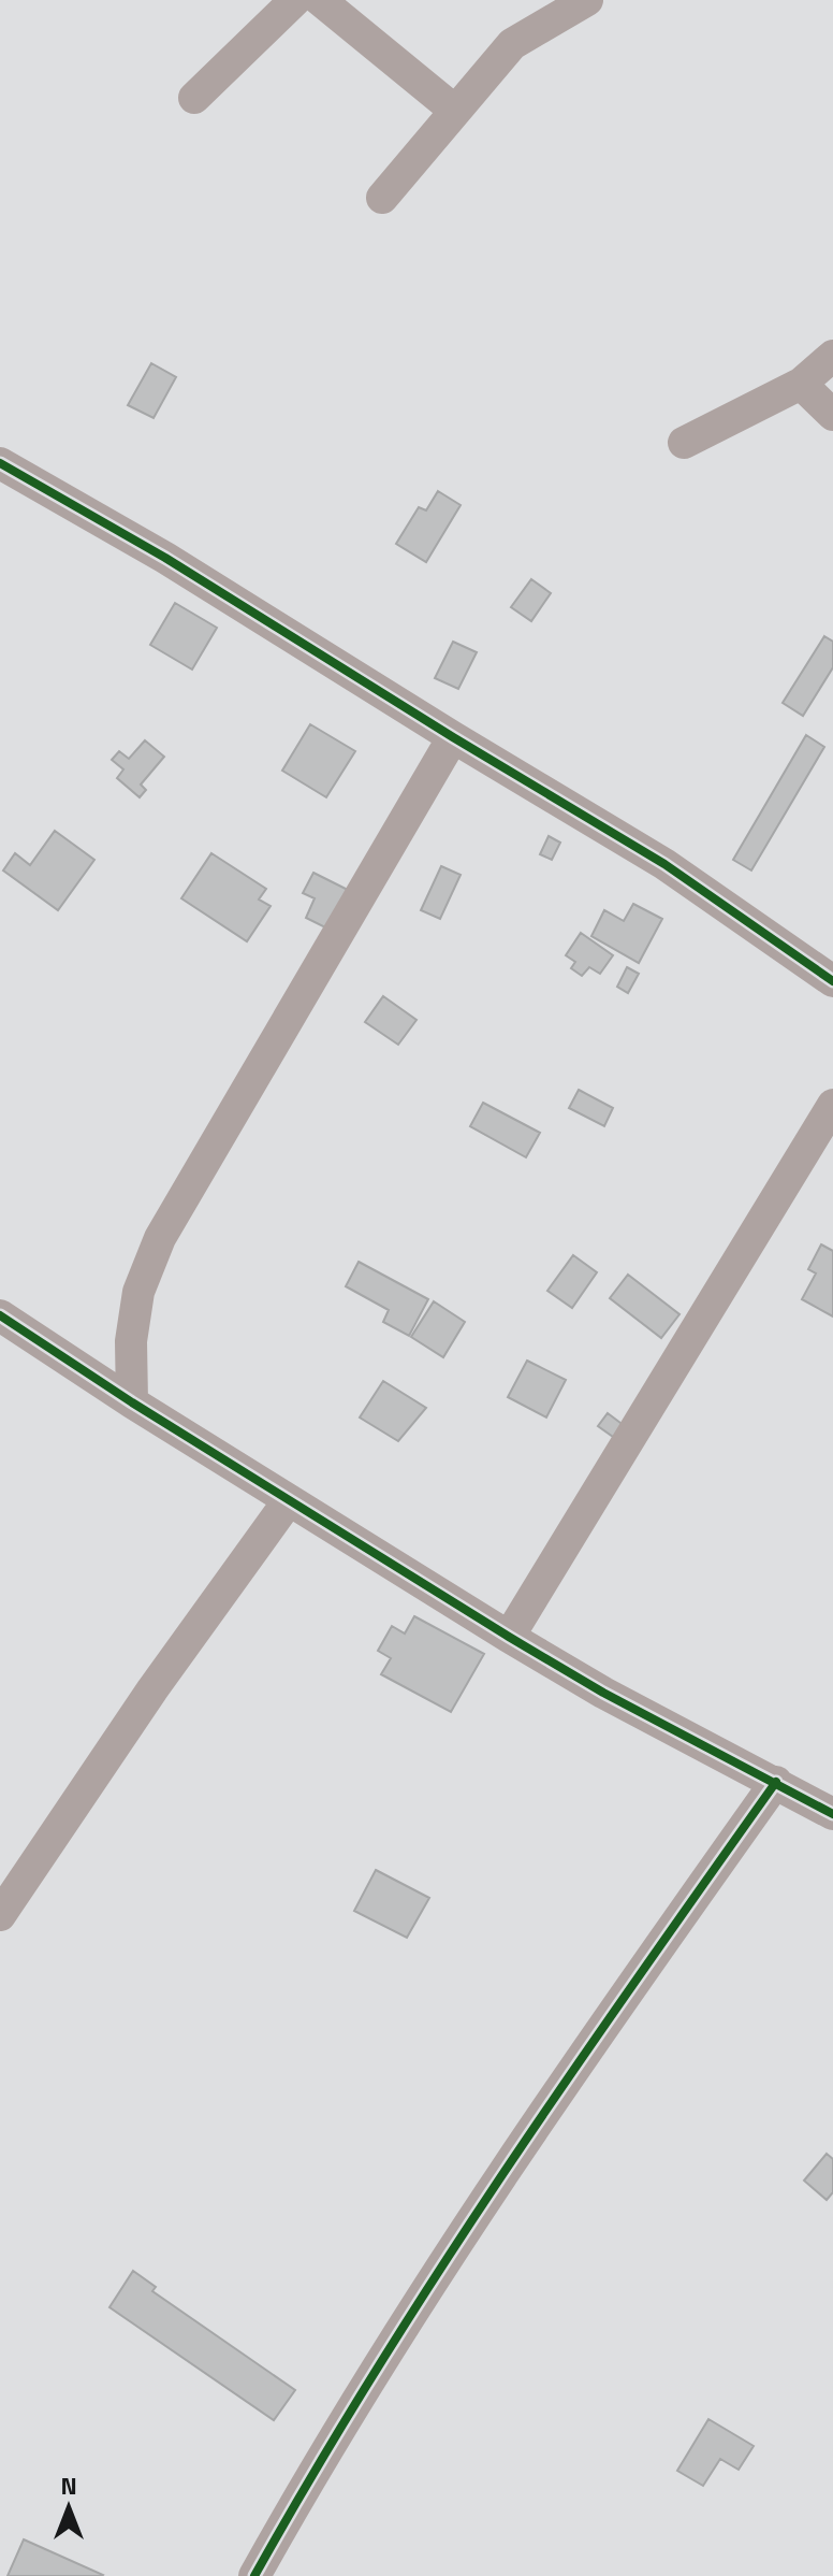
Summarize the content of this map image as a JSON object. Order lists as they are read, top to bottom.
{
  "north": "top"
}
